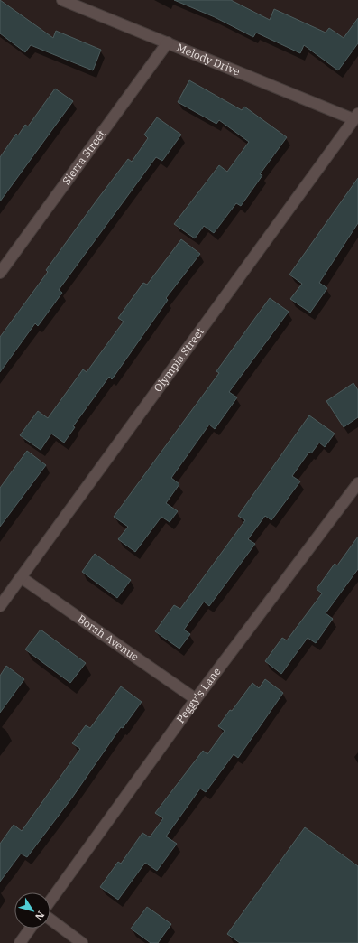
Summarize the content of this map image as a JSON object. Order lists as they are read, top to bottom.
{
  "streets": {
    "street": [
      "Melody Drive",
      "Sierra Street",
      "Olympia Street",
      "Borah Avenue",
      "Peggy's Lane"
    ]
  },
  "crossings": [
    ["Melody Drive", "Sierra Street"],
    ["Melody Drive", "Olympia Street"],
    ["Olympia Street", "Borah Avenue"],
    ["Borah Avenue", "Peggy's Lane"]
  ],
  "north": "bottom right"
}
